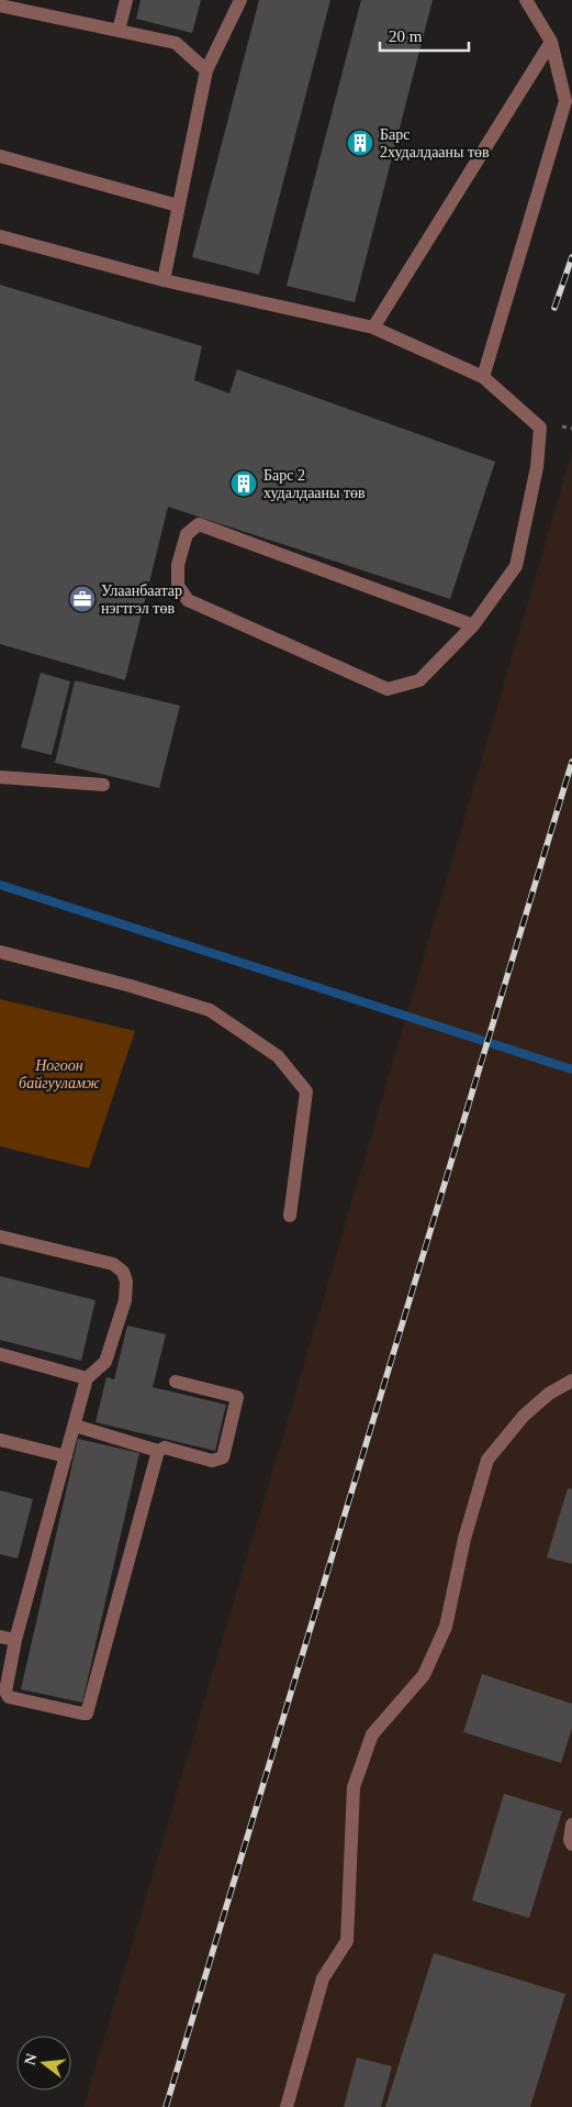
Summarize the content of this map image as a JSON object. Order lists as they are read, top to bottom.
{
  "parks": ["Ногоон байгууламж"],
  "places": {
    "building": ["Барс 2худалдааны төв", "Барс 2 худалдааны төв"],
    "office": ["Улаанбаатар нэгтгэл төв"]
  },
  "scale_bar": "20 m",
  "north": "left"
}
